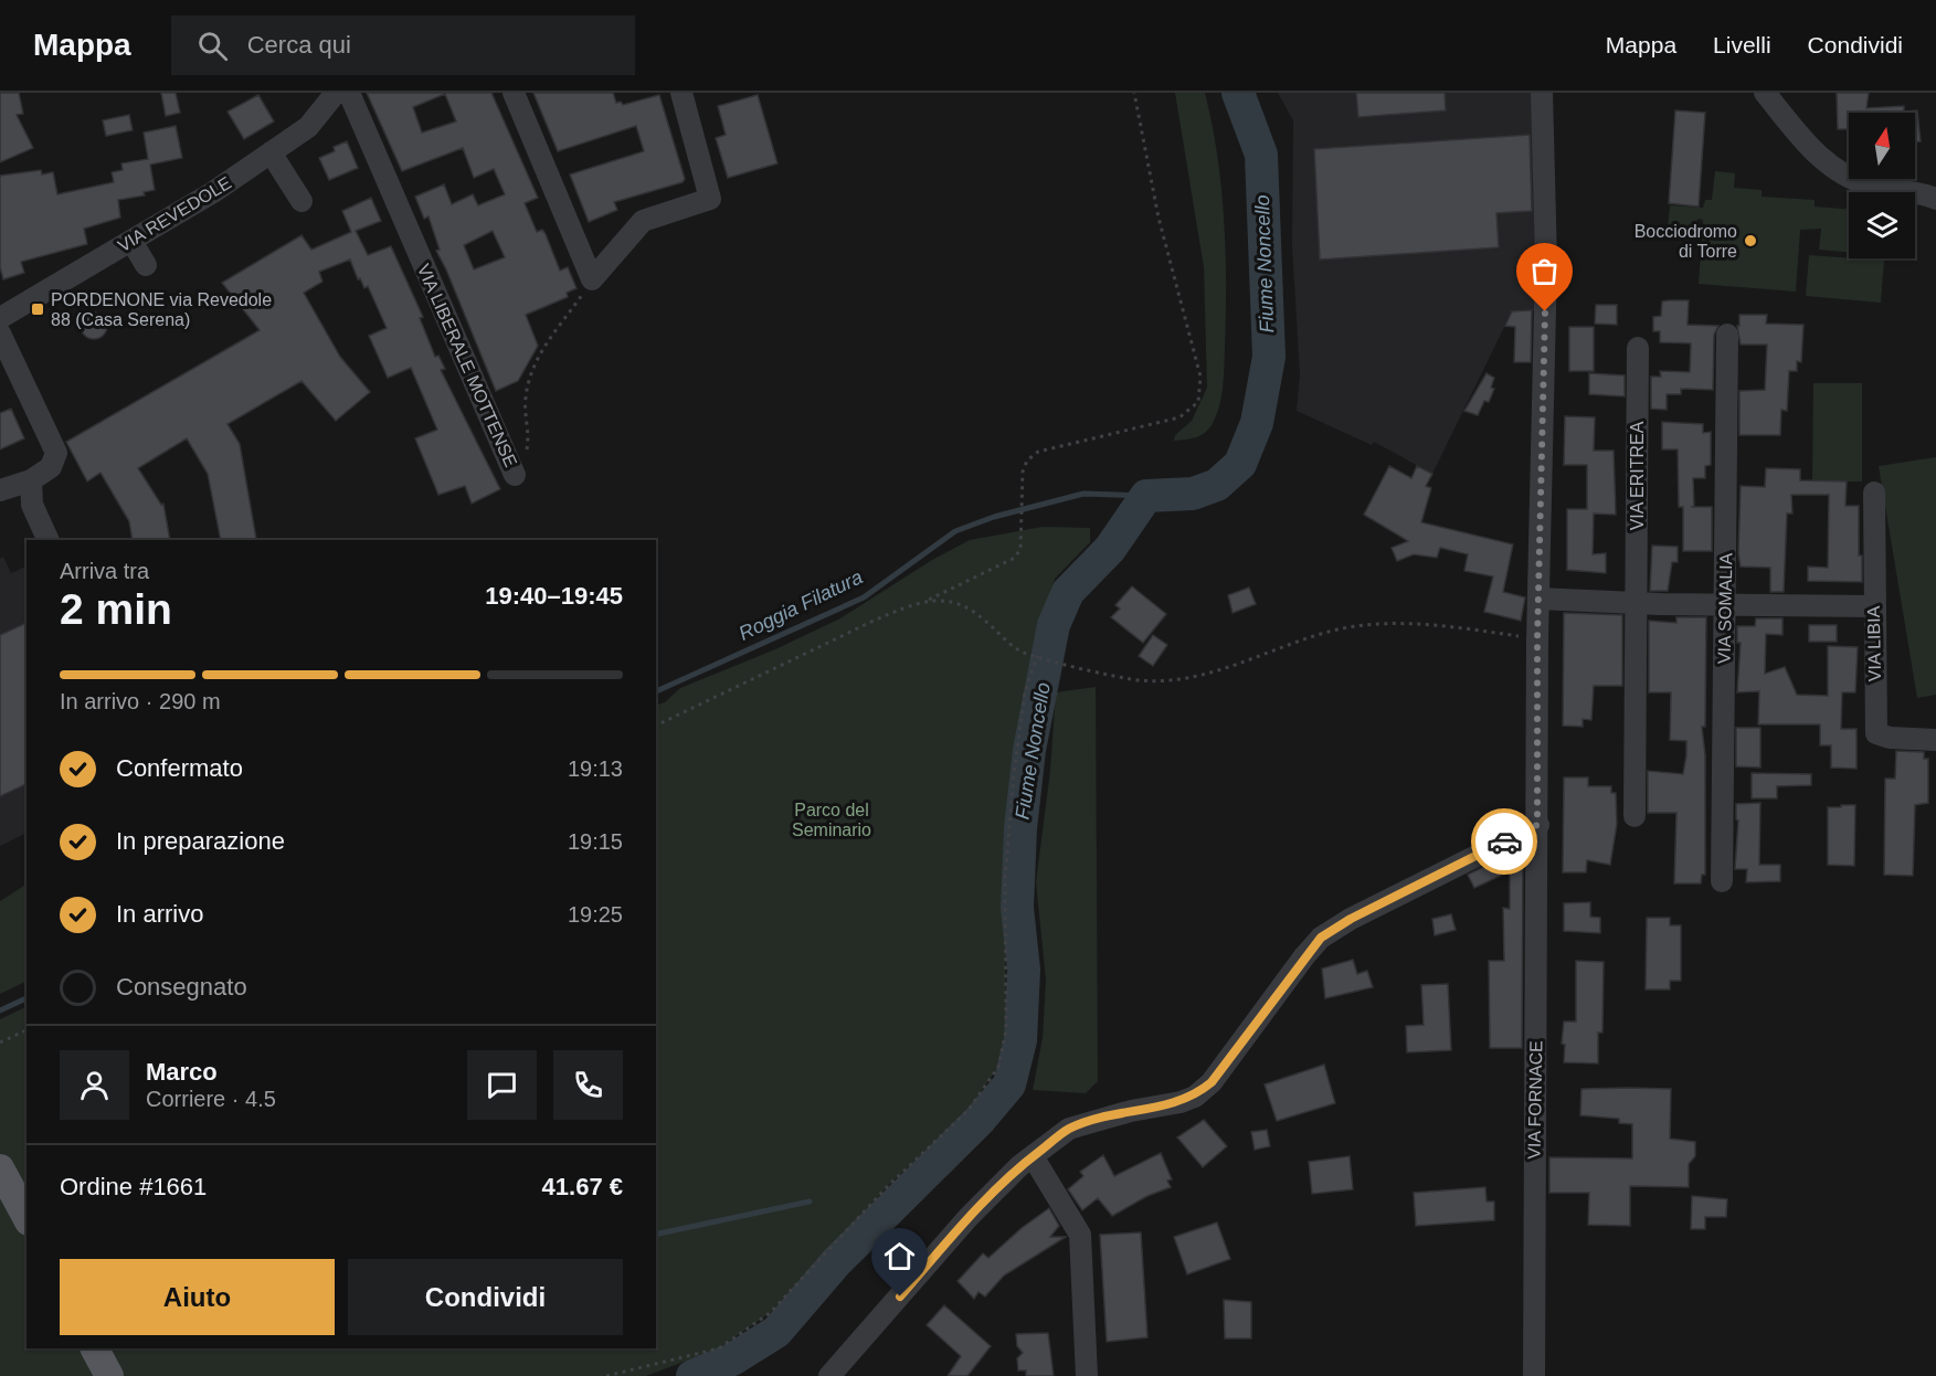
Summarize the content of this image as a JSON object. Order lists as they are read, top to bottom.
{
  "streets": {
    "street": [
      "VIA REVEDOLE",
      "VIA LIBERALE MOTTENSE",
      "VIA ERITREA",
      "VIA SOMALIA",
      "VIA LIBIA",
      "VIA FORNACE"
    ]
  },
  "water": ["Fiume Noncello", "Roggia Filatura"],
  "parks": ["Parco del Seminario"],
  "places": {
    "other": ["Bocciodromo di Torre"],
    "transit": ["PORDENONE via Revedole 88 (Casa Serena)"]
  },
  "north": "top",
  "page": {
    "header": "Mappa",
    "search": "Cerca qui",
    "nav": ["Mappa", "Livelli", "Condividi"],
    "heading": ["2 min", "Arriva tra", "19:40–19:45"],
    "panel": [
      "Marco",
      "Corriere · 4.5",
      "Ordine #1661",
      "41.67 €"
    ],
    "bar": "In arrivo · 290 m",
    "list": [
      ["Confermato", "19:13"],
      ["In preparazione", "19:15"],
      ["In arrivo", "19:25"],
      "Consegnato"
    ],
    "buttons": ["Aiuto", "Condividi"]
  }
}
